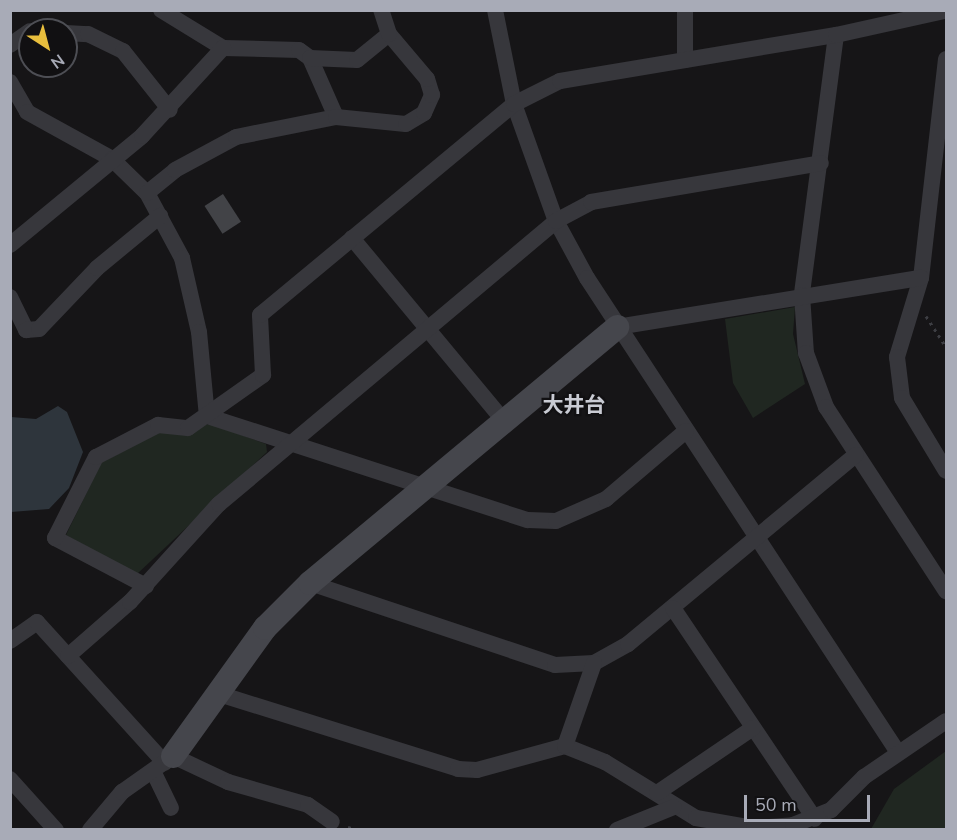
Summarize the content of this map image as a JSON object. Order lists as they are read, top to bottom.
{
  "districts": ["大井台"],
  "scale_bar": "50 m",
  "north": "bottom right"
}
